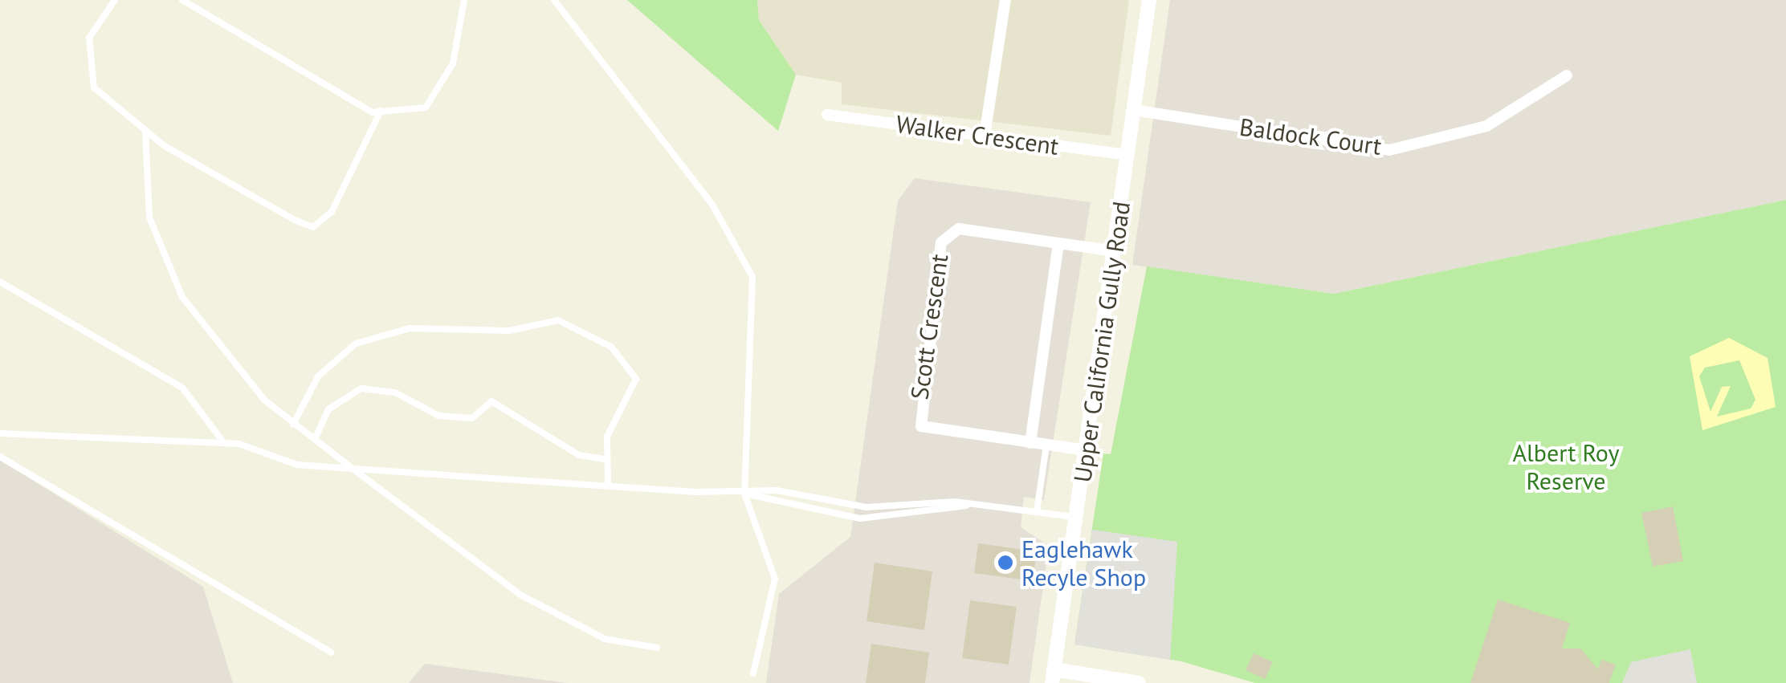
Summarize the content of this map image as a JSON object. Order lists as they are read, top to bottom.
{
  "streets": {
    "street": [
      "Walker Crescent",
      "Baldock Court",
      "Scott Crescent",
      "Upper California Gully Road"
    ]
  },
  "crossings": [
    ["Walker Crescent", "Upper California Gully Road"],
    ["Baldock Court", "Upper California Gully Road"],
    ["Scott Crescent", "Upper California Gully Road"]
  ],
  "parks": ["Albert Roy Reserve"],
  "places": ["Eaglehawk Recyle Shop"]
}
